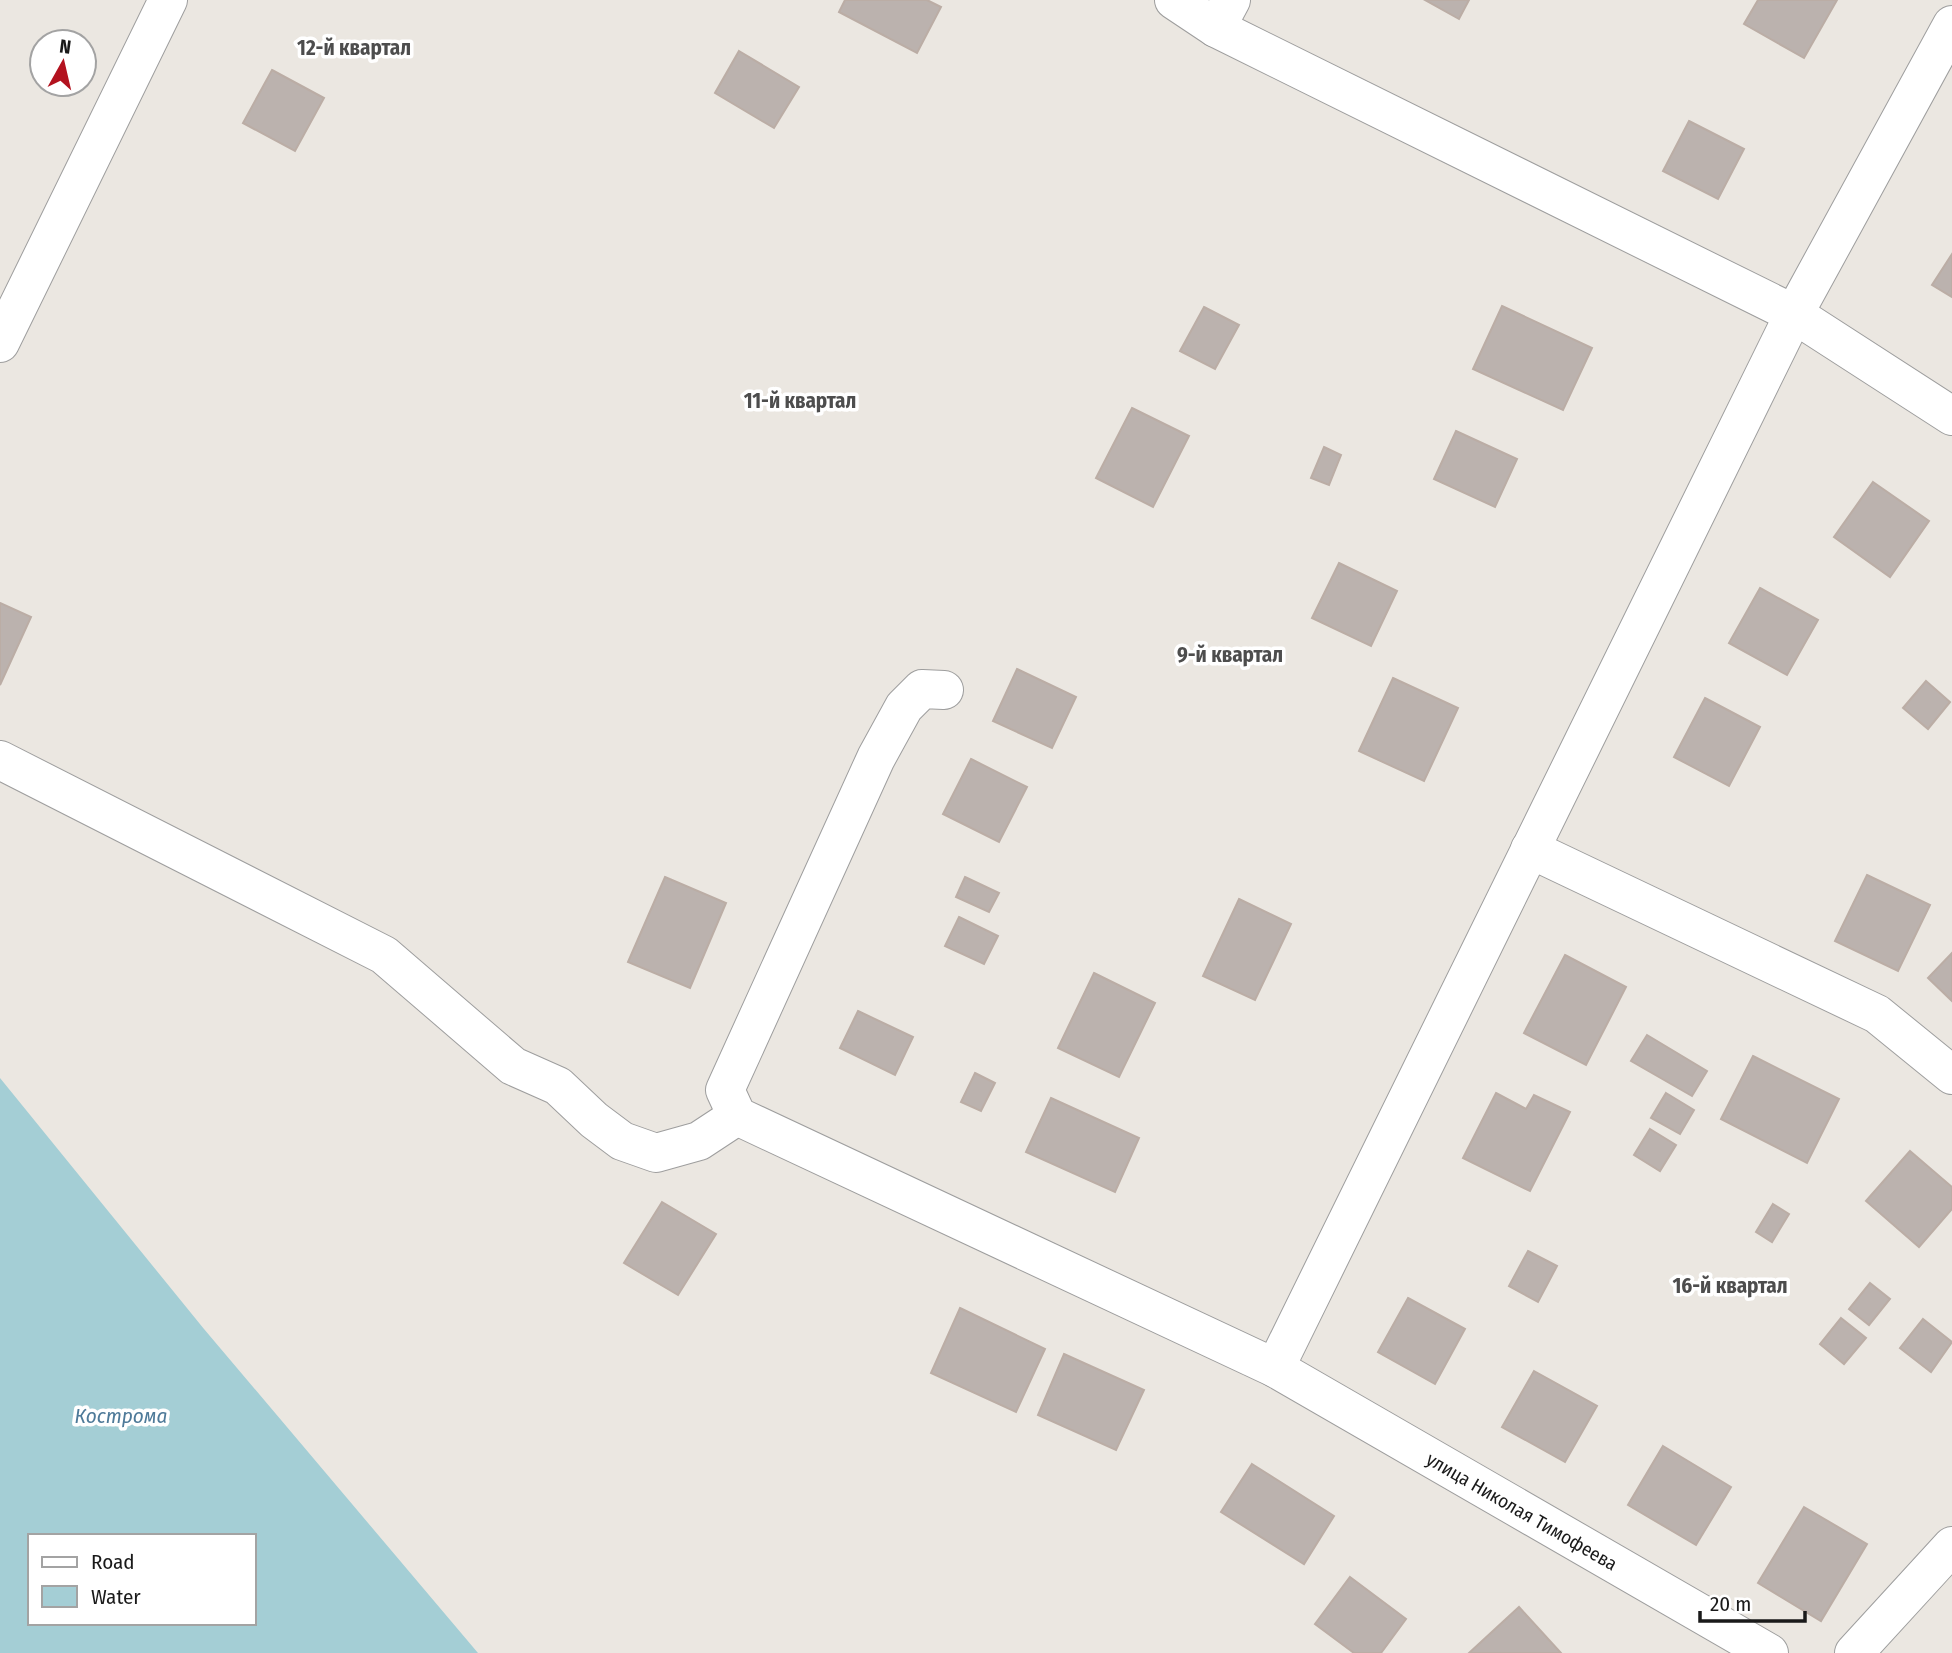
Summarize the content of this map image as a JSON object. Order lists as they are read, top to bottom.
{
  "streets": {
    "street": ["улица Николая Тимофеева"]
  },
  "districts": [
    "12-й квартал",
    "11-й квартал",
    "9-й квартал",
    "16-й квартал"
  ],
  "water": ["Кострома"],
  "legend": ["Road", "Water"],
  "scale_bar": "20 m",
  "north": "top"
}
